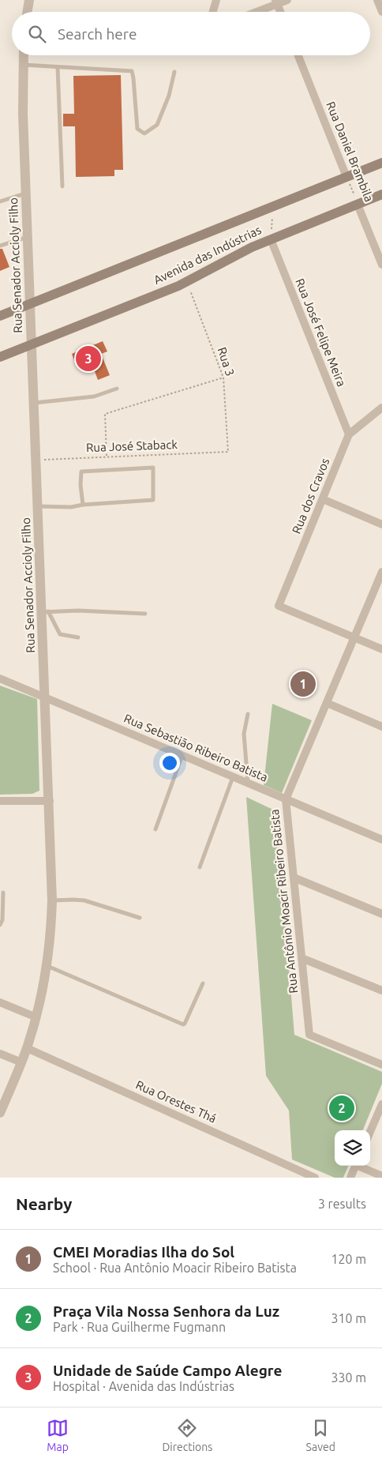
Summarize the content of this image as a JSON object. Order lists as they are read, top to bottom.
{
  "streets": {
    "main road": ["Avenida das Indústrias"],
    "street": [
      "Rua Daniel Brambila",
      "Rua Senador Accioly Filho",
      "Rua José Felipe Meira",
      "Rua dos Cravos",
      "Rua Sebastião Ribeiro Batista",
      "Rua Antônio Moacir Ribeiro Batista",
      "Rua Orestes Thá"
    ],
    "path": ["Rua 3", "Rua José Staback"]
  },
  "crossings": [
    ["Rua Daniel Brambila", "Avenida das Indústrias"],
    ["Avenida das Indústrias", "Rua Senador Accioly Filho"],
    ["Avenida das Indústrias", "Rua José Felipe Meira"],
    ["Avenida das Indústrias", "Rua 3"],
    ["Rua Senador Accioly Filho", "Rua José Staback"],
    ["Rua Senador Accioly Filho", "Rua Sebastião Ribeiro Batista"],
    ["Rua Senador Accioly Filho", "Rua Orestes Thá"],
    ["Rua José Felipe Meira", "Rua dos Cravos"],
    ["Rua 3", "Rua José Staback"],
    ["Rua dos Cravos", "Rua Antônio Moacir Ribeiro Batista"],
    ["Rua Sebastião Ribeiro Batista", "Rua Antônio Moacir Ribeiro Batista"]
  ],
  "page": {
    "search": "Search here",
    "pins": ["3", "1", "2"],
    "heading": ["Nearby", "3 results"],
    "list": [
      {
        "mark": "1",
        "name": "CMEI Moradias Ilha do Sol",
        "note": "School · Rua Antônio Moacir Ribeiro Batista",
        "value": "120 m"
      },
      {
        "mark": "2",
        "name": "Praça Vila Nossa Senhora da Luz",
        "note": "Park · Rua Guilherme Fugmann",
        "value": "310 m"
      },
      {
        "mark": "3",
        "name": "Unidade de Saúde Campo Alegre",
        "note": "Hospital · Avenida das Indústrias",
        "value": "330 m"
      }
    ],
    "nav": ["Map", "Directions", "Saved"]
  }
}
